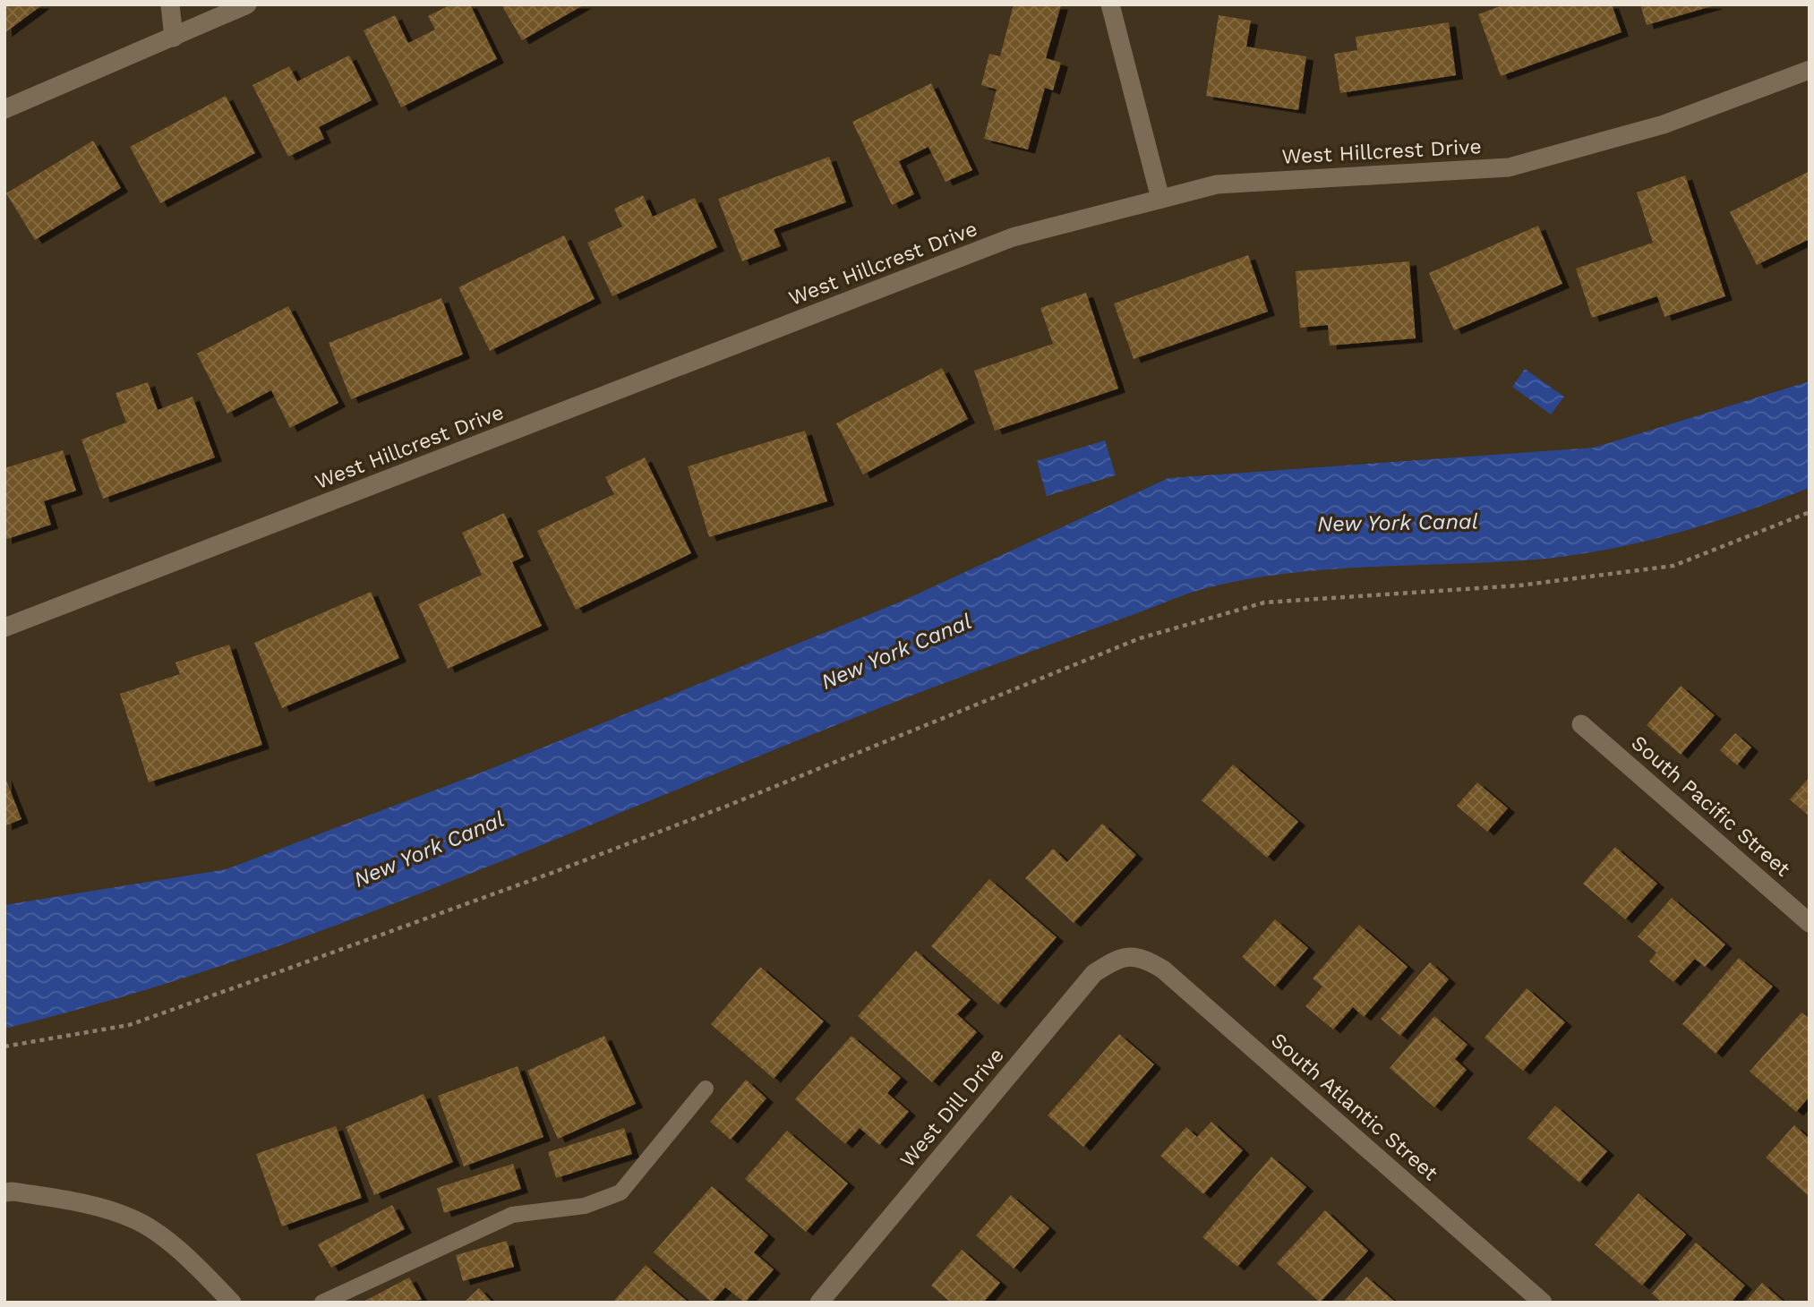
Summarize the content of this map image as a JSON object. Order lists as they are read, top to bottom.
{
  "streets": {
    "street": [
      "West Hillcrest Drive",
      "South Pacific Street",
      "South Atlantic Street",
      "West Dill Drive"
    ]
  },
  "crossings": [
    ["South Atlantic Street", "West Dill Drive"]
  ],
  "water": ["New York Canal"]
}
